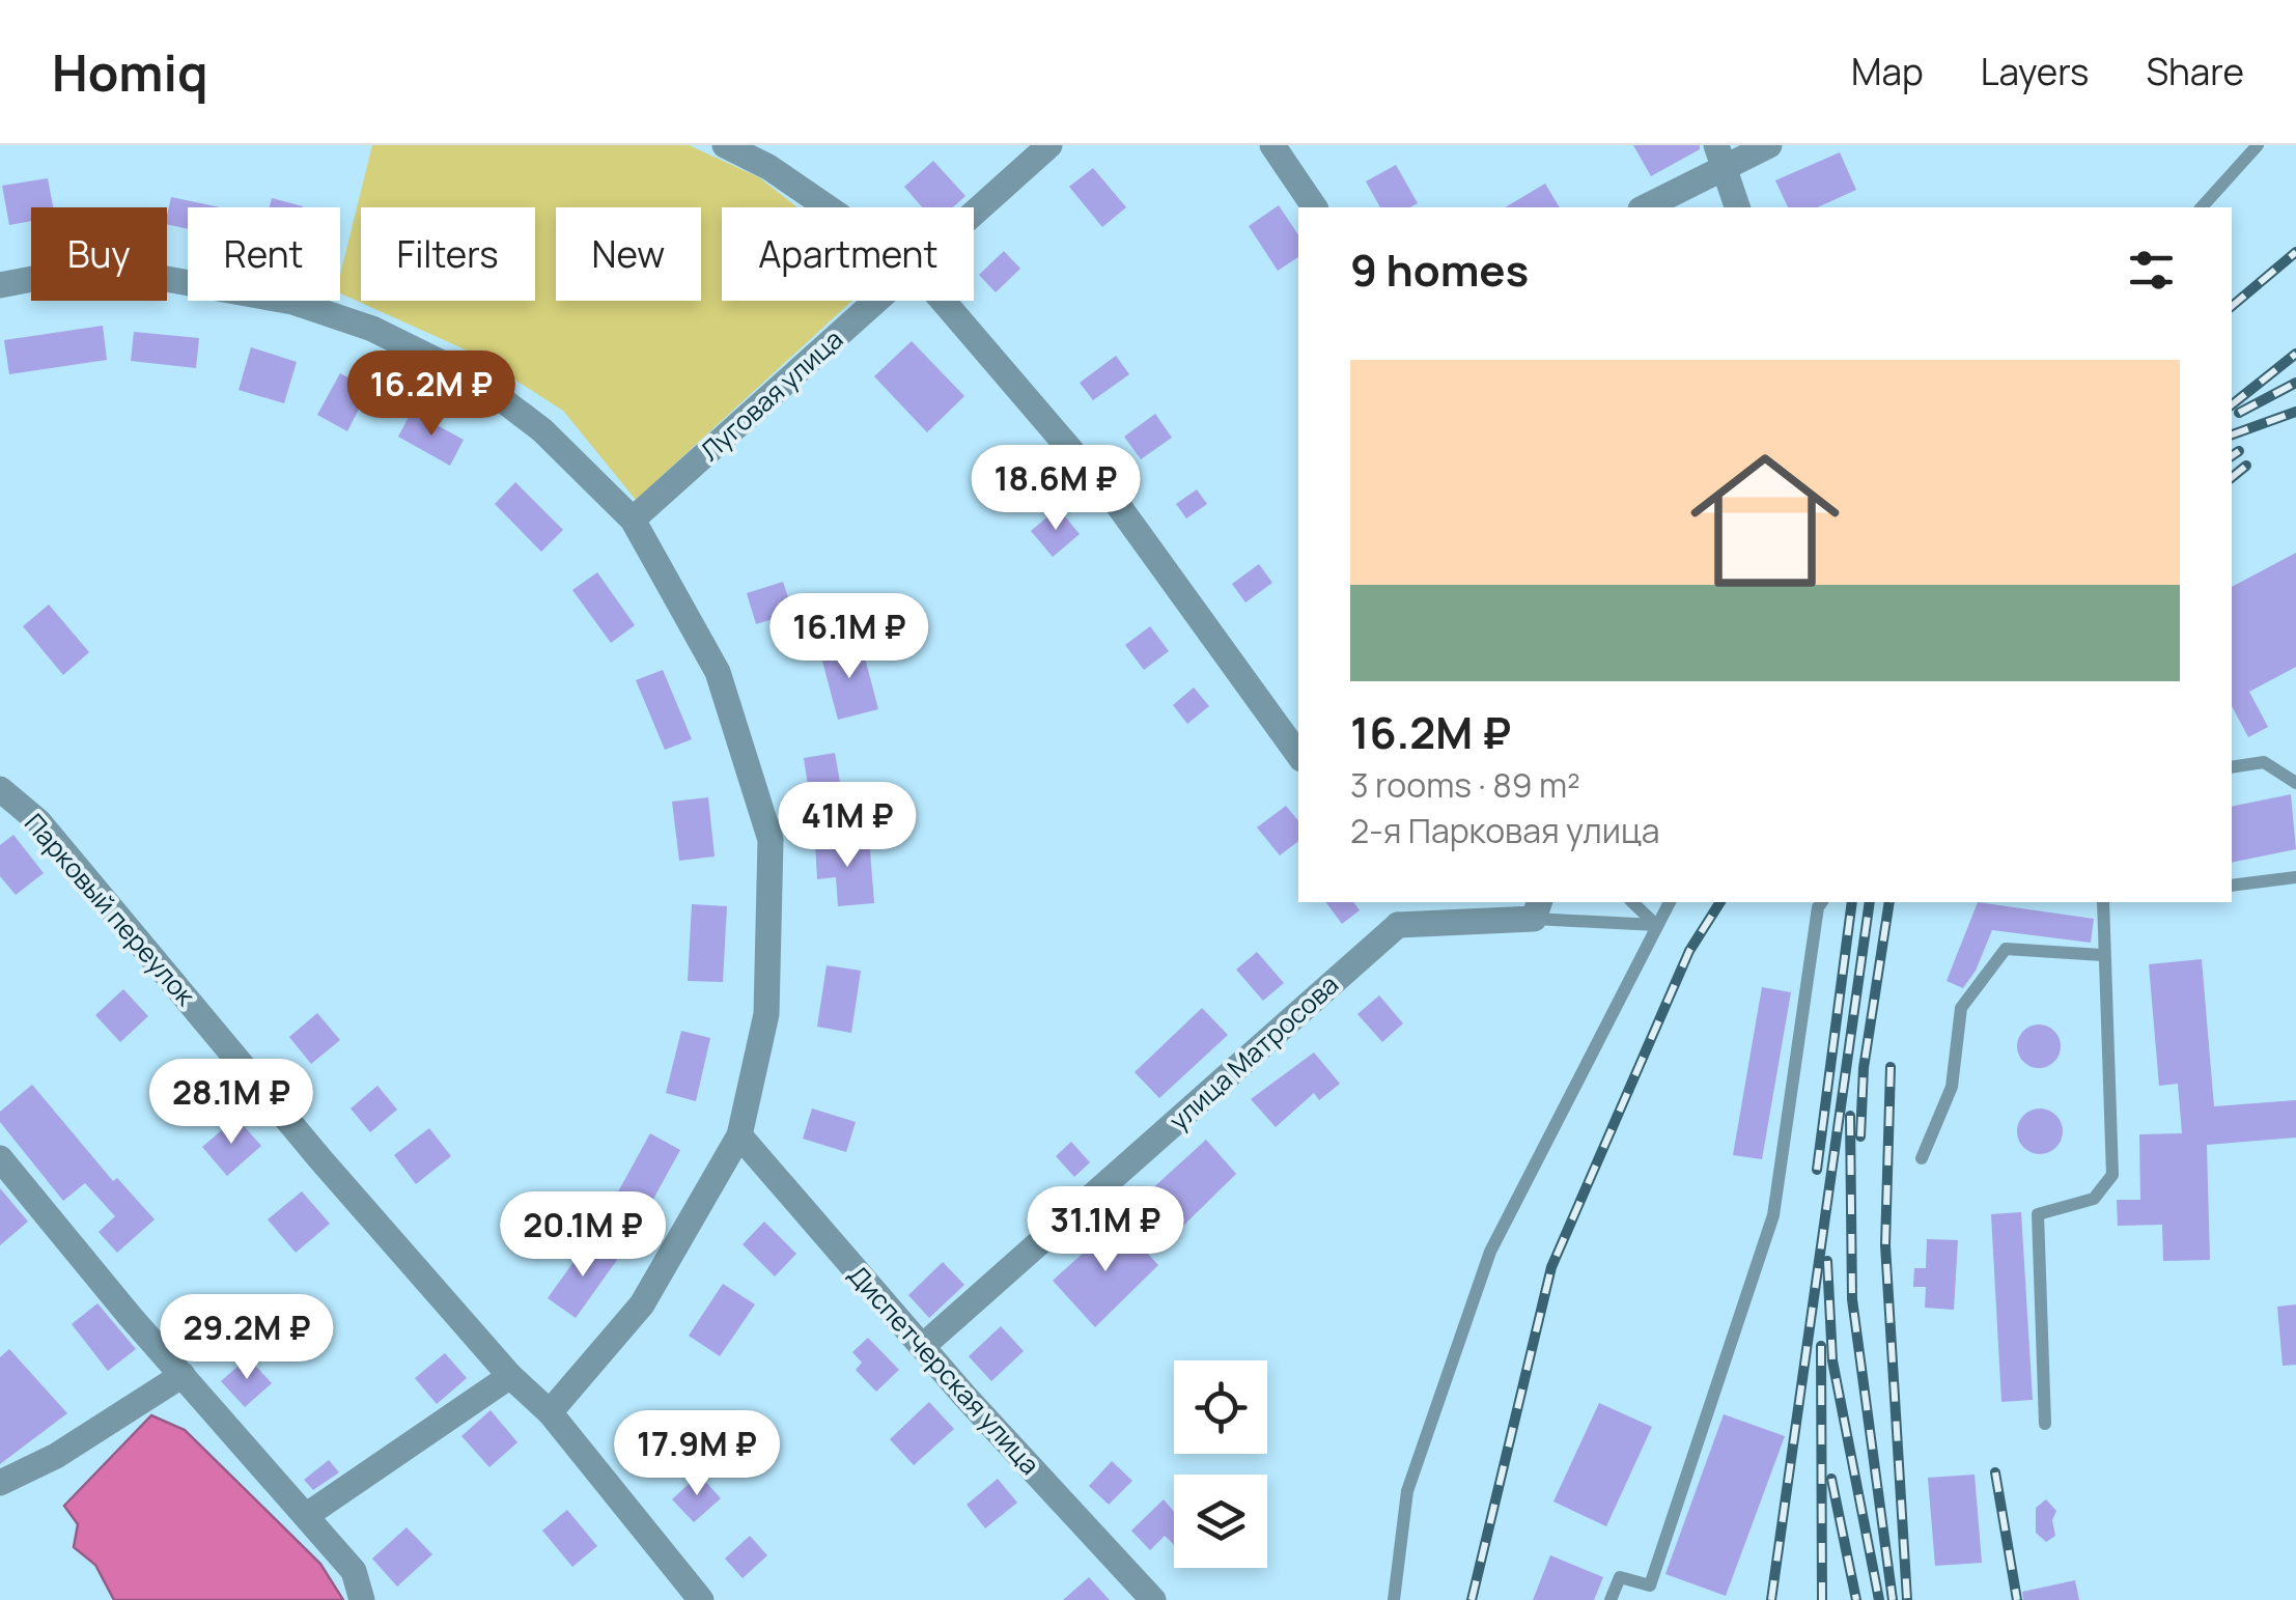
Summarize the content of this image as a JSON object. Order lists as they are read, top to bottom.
{
  "streets": {
    "street": [
      "Луговая улица",
      "Парковый переулок",
      "улица Матросова",
      "Диспетчерская улица"
    ]
  },
  "crossings": [
    ["улица Матросова", "Диспетчерская улица"]
  ],
  "page": {
    "header": "Homiq",
    "nav": ["Map", "Layers", "Share"],
    "chip": [
      "Buy",
      "Rent",
      "Filters",
      "New",
      "Apartment"
    ],
    "heading": "9 homes",
    "list": [
      {
        "name": "16.2M ₽",
        "note": "3 rooms · 89 m² · 2-я Парковая улица"
      }
    ],
    "price": [
      "16.2M ₽",
      "18.6M ₽",
      "16.1M ₽",
      "41M ₽",
      "28.1M ₽",
      "31.1M ₽",
      "20.1M ₽",
      "29.2M ₽",
      "17.9M ₽"
    ]
  }
}
